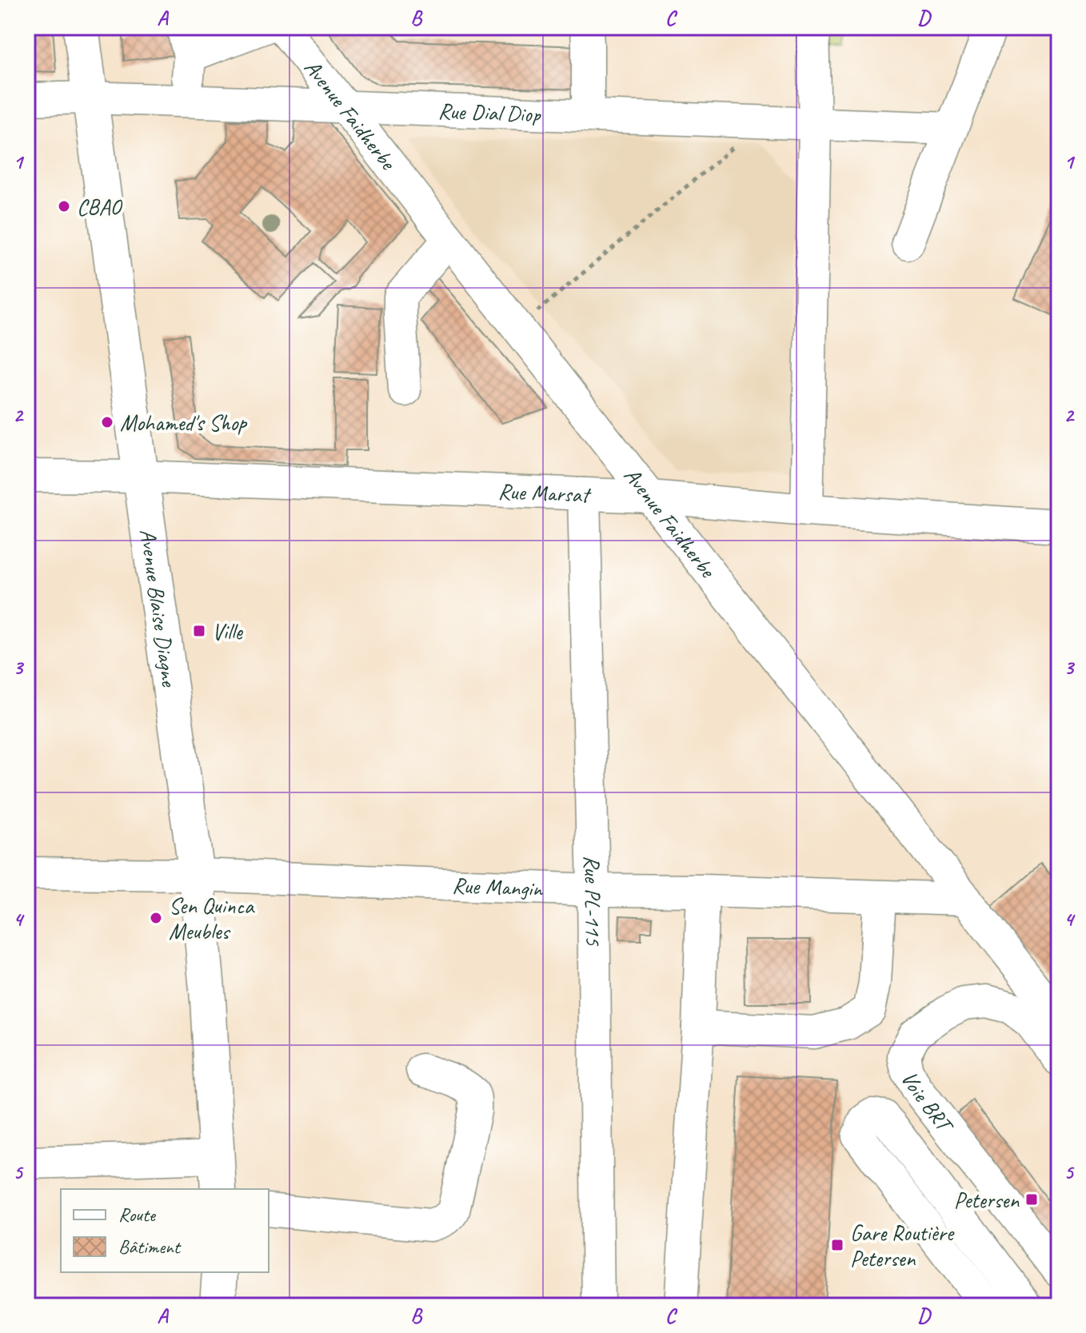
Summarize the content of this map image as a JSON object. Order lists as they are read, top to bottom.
{
  "streets": {
    "main road": ["Avenue Blaise Diagne"],
    "street": [
      "Rue Dial Diop",
      "Avenue Faidherbe",
      "Rue Marsat",
      "Rue Mangin",
      "Rue PL-115",
      "Voie BRT"
    ]
  },
  "crossings": [
    ["Rue Dial Diop", "Avenue Faidherbe"],
    ["Rue Dial Diop", "Avenue Blaise Diagne"],
    ["Avenue Faidherbe", "Rue Marsat"],
    ["Avenue Faidherbe", "Rue Mangin"],
    ["Rue Marsat", "Avenue Blaise Diagne"],
    ["Rue Marsat", "Rue PL-115"],
    ["Avenue Blaise Diagne", "Rue Mangin"],
    ["Rue Mangin", "Rue PL-115"]
  ],
  "places": {
    "other": ["CBAO", "Mohamed's Shop", "Sen Quinca Meubles"],
    "transit": ["Ville", "Petersen", "Gare Routière Petersen"]
  },
  "legend": ["Route", "Bâtiment"],
  "grid": {
    "columns": [
      "A",
      "B",
      "C",
      "D"
    ],
    "rows": [
      "1",
      "2",
      "3",
      "4",
      "5"
    ]
  }
}
